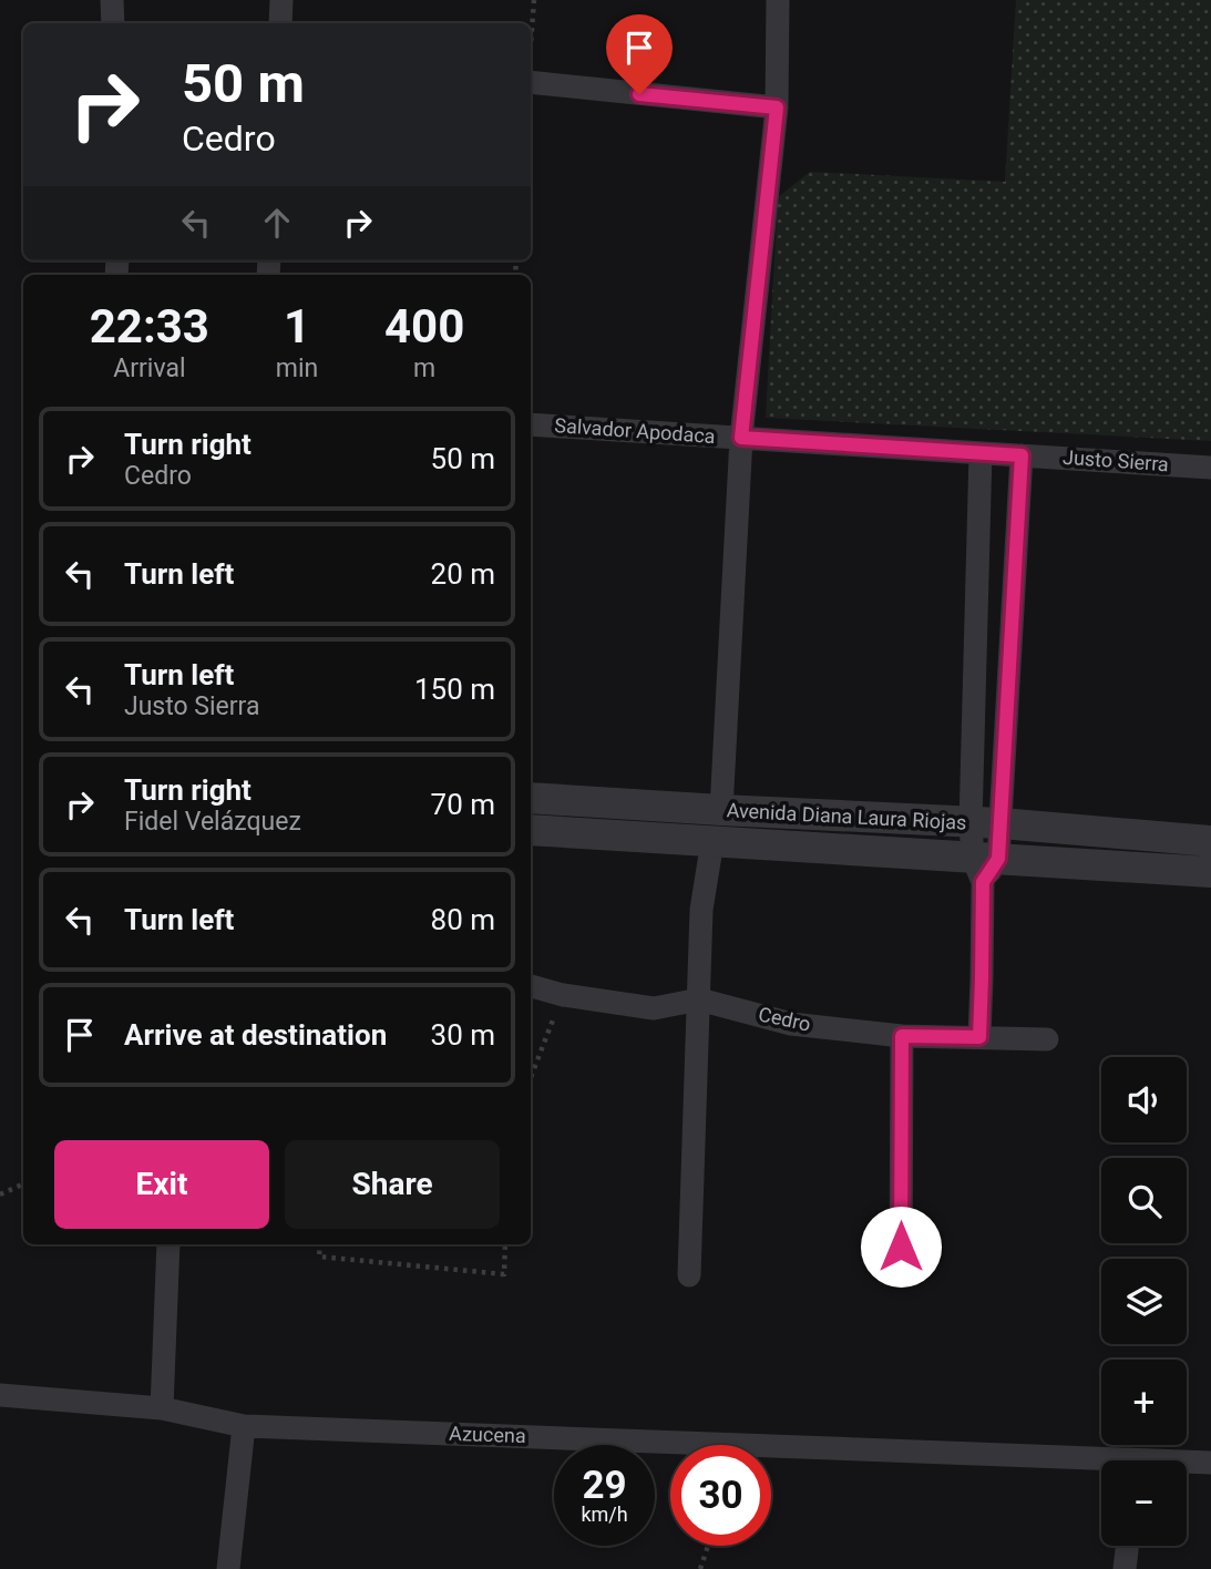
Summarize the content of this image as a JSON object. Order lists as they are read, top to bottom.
{
  "streets": {
    "street": [
      "Salvador Apodaca",
      "Justo Sierra",
      "Avenida Diana Laura Riojas",
      "Cedro",
      "Azucena"
    ]
  },
  "crossings": [
    ["Salvador Apodaca", "Justo Sierra"]
  ],
  "page": {
    "turn": ["50 m", "Cedro"],
    "eta": [
      "22:33",
      "Arrival",
      "1",
      "min",
      "400",
      "m"
    ],
    "list": [
      {
        "name": "Turn right",
        "note": "Cedro",
        "value": "50 m"
      },
      {
        "name": "Turn left",
        "value": "20 m"
      },
      {
        "name": "Turn left",
        "note": "Justo Sierra",
        "value": "150 m"
      },
      {
        "name": "Turn right",
        "note": "Fidel Velázquez",
        "value": "70 m"
      },
      {
        "name": "Turn left",
        "value": "80 m"
      },
      {
        "name": "Arrive at destination",
        "value": "30 m"
      }
    ],
    "map_buttons": ["+", "−"],
    "buttons": ["Exit", "Share"],
    "speed": "29 km/h",
    "limit": "30"
  }
}
